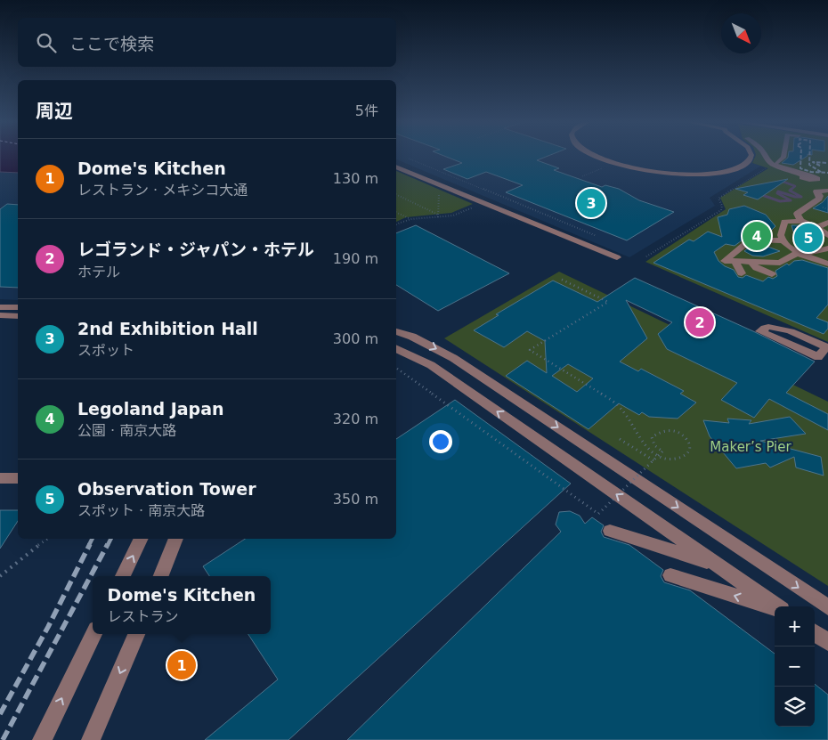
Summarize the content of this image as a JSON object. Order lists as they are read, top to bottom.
{
  "parks": ["Maker’s Pier"],
  "north": "bottom right",
  "page": {
    "search": "ここで検索",
    "heading": ["周辺", "5件"],
    "list": [
      {
        "mark": "1",
        "name": "Dome's Kitchen",
        "note": "レストラン · メキシコ大通",
        "value": "130 m"
      },
      {
        "mark": "2",
        "name": "レゴランド・ジャパン・ホテル",
        "note": "ホテル",
        "value": "190 m"
      },
      {
        "mark": "3",
        "name": "2nd Exhibition Hall",
        "note": "スポット",
        "value": "300 m"
      },
      {
        "mark": "4",
        "name": "Legoland Japan",
        "note": "公園 · 南京大路",
        "value": "320 m"
      },
      {
        "mark": "5",
        "name": "Observation Tower",
        "note": "スポット · 南京大路",
        "value": "350 m"
      }
    ],
    "pins": [
      "3",
      "4",
      "5",
      "2",
      "1"
    ],
    "popup": ["Dome's Kitchen", "レストラン"],
    "map_buttons": ["+", "−"]
  }
}
